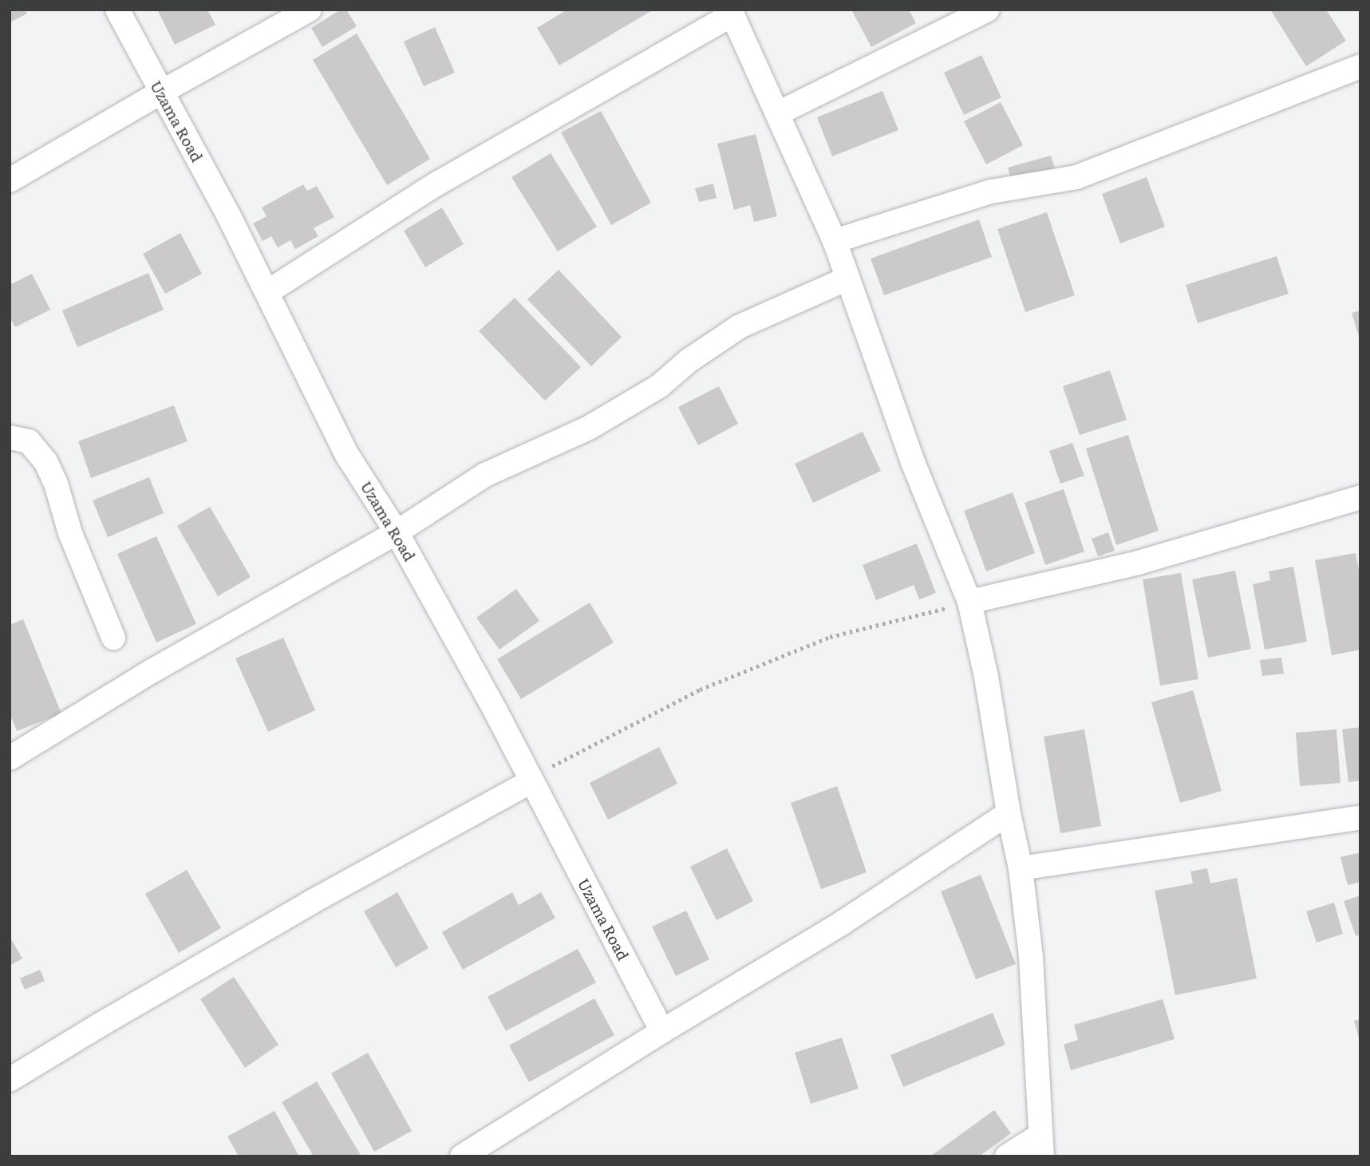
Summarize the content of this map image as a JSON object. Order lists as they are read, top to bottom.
{
  "streets": {
    "street": ["Uzama Road"]
  }
}
